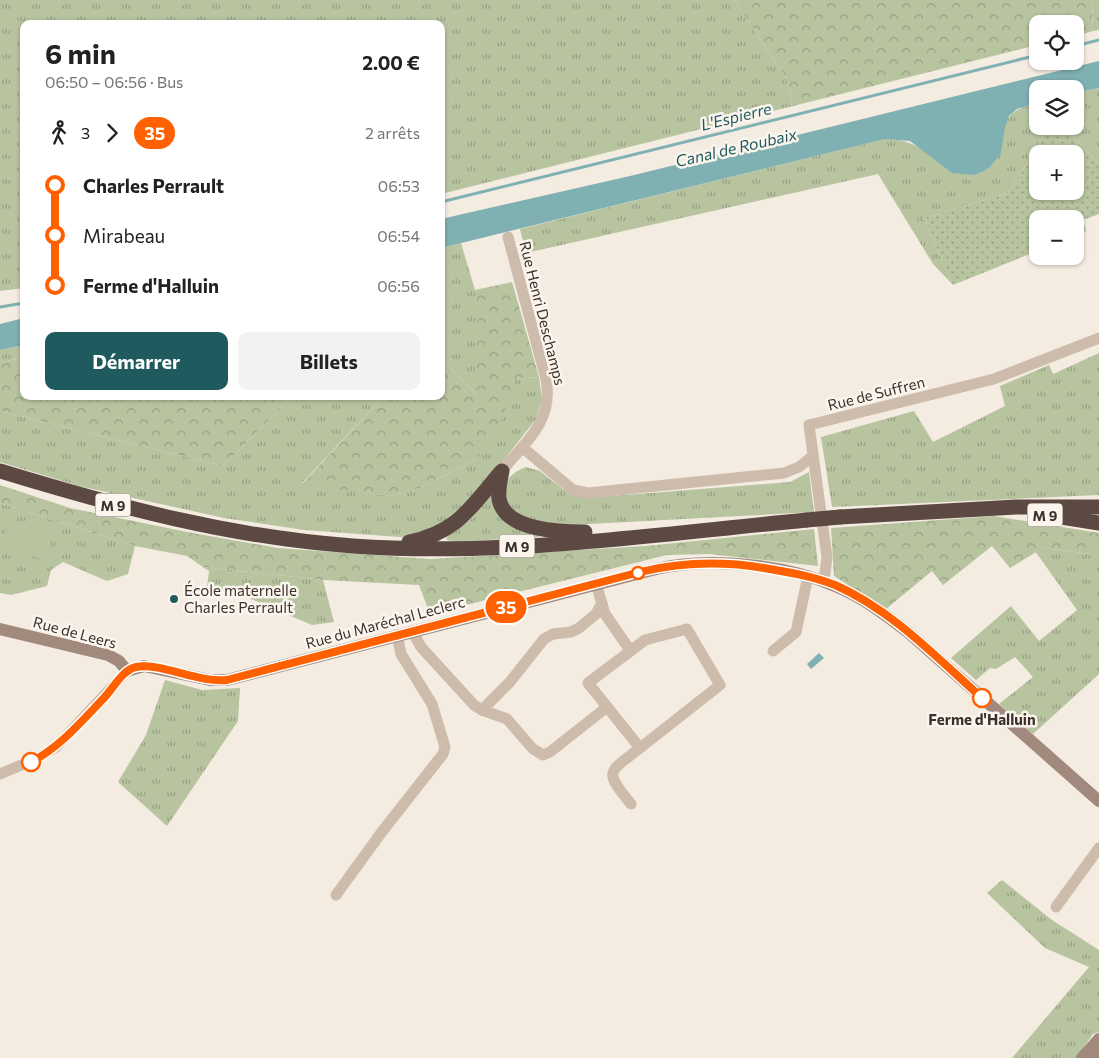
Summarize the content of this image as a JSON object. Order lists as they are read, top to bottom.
{
  "streets": {
    "highway": ["M 9"],
    "street": [
      "Rue Henri Deschamps",
      "Rue de Suffren",
      "Rue du Maréchal Leclerc",
      "Rue de Leers"
    ]
  },
  "crossings": [
    ["Rue de Suffren", "Rue du Maréchal Leclerc"],
    ["Rue du Maréchal Leclerc", "Rue de Leers"]
  ],
  "water": ["L'Espierre", "Canal de Roubaix"],
  "places": ["École maternelle Charles Perrault", "Ferme d'Halluin"],
  "lines": ["bus line 35"],
  "page": {
    "on_map": "35",
    "map_buttons": ["+", "−"],
    "heading": ["6 min", "06:50 – 06:56 · Bus", "2.00 €"],
    "legs": ["3", "35", "2 arrêts"],
    "list": [
      {
        "name": "Charles Perrault",
        "value": "06:53"
      },
      {
        "name": "Mirabeau",
        "value": "06:54"
      },
      {
        "name": "Ferme d'Halluin",
        "value": "06:56"
      }
    ],
    "buttons": ["Démarrer", "Billets"]
  }
}
